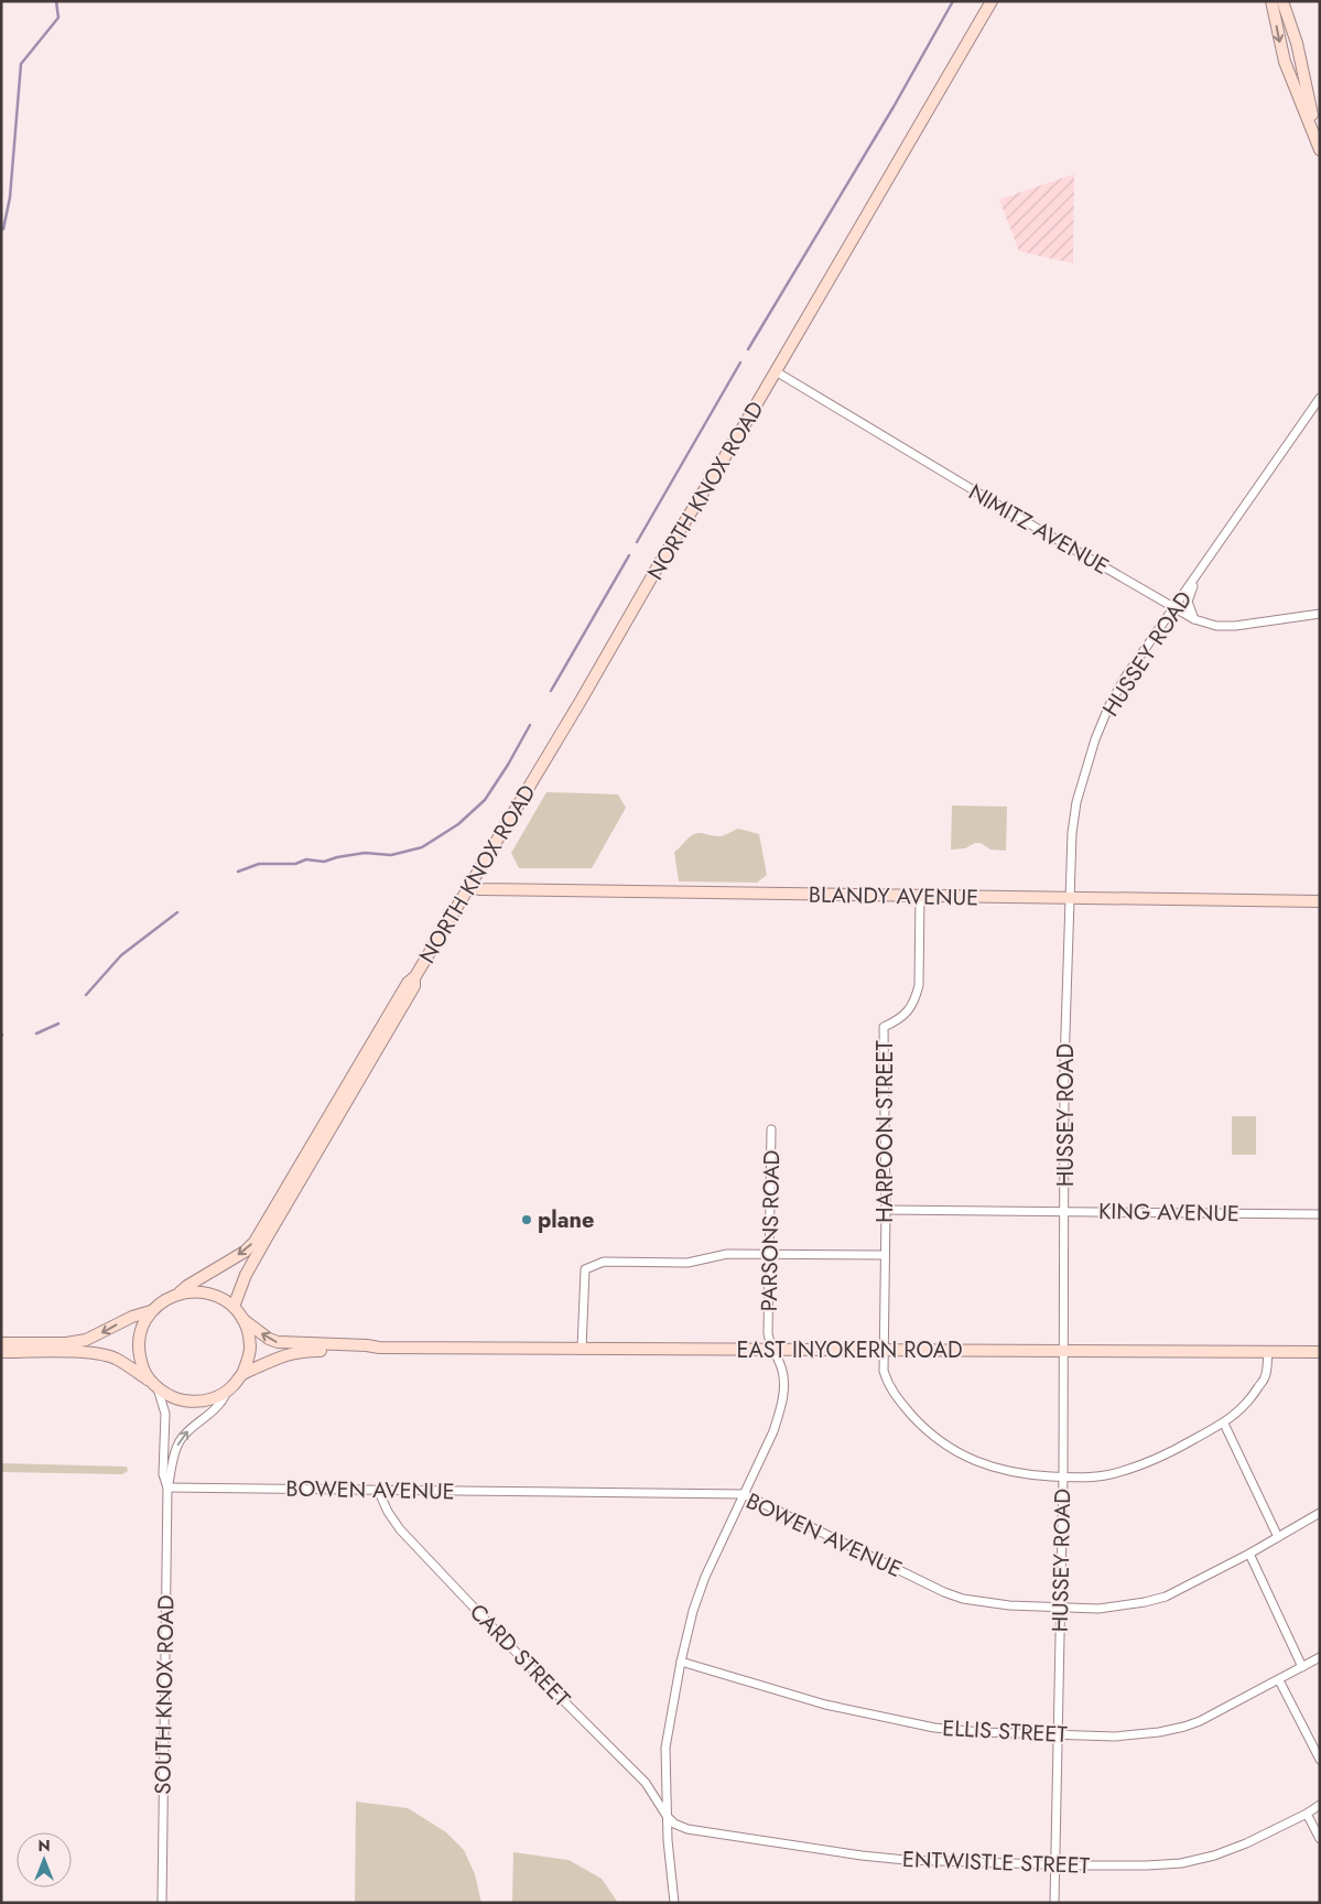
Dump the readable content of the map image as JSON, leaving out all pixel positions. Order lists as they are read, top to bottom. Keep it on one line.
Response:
{"streets":{"street":["NORTH KNOX ROAD","NIMITZ AVENUE","HUSSEY ROAD","BLANDY AVENUE","HARPOON STREET","KING AVENUE","PARSONS ROAD","EAST INYOKERN ROAD","BOWEN AVENUE","CARD STREET","SOUTH KNOX ROAD","ELLIS STREET","ENTWISTLE STREET"]},"crossings":[["NORTH KNOX ROAD","NIMITZ AVENUE"],["NORTH KNOX ROAD","BLANDY AVENUE"],["NORTH KNOX ROAD","EAST INYOKERN ROAD"],["NORTH KNOX ROAD","SOUTH KNOX ROAD"],["NIMITZ AVENUE","HUSSEY ROAD"],["HUSSEY ROAD","BLANDY AVENUE"],["HUSSEY ROAD","HARPOON STREET"],["HUSSEY ROAD","KING AVENUE"],["HUSSEY ROAD","EAST INYOKERN ROAD"],["HUSSEY ROAD","BOWEN AVENUE"],["HUSSEY ROAD","ELLIS STREET"],["HUSSEY ROAD","ENTWISTLE STREET"],["BLANDY AVENUE","HARPOON STREET"],["HARPOON STREET","KING AVENUE"],["HARPOON STREET","EAST INYOKERN ROAD"],["PARSONS ROAD","EAST INYOKERN ROAD"],["PARSONS ROAD","BOWEN AVENUE"],["PARSONS ROAD","CARD STREET"],["PARSONS ROAD","ELLIS STREET"],["PARSONS ROAD","ENTWISTLE STREET"],["EAST INYOKERN ROAD","SOUTH KNOX ROAD"],["BOWEN AVENUE","CARD STREET"],["BOWEN AVENUE","SOUTH KNOX ROAD"],["CARD STREET","ENTWISTLE STREET"]],"places":["plane"],"north":"top"}
